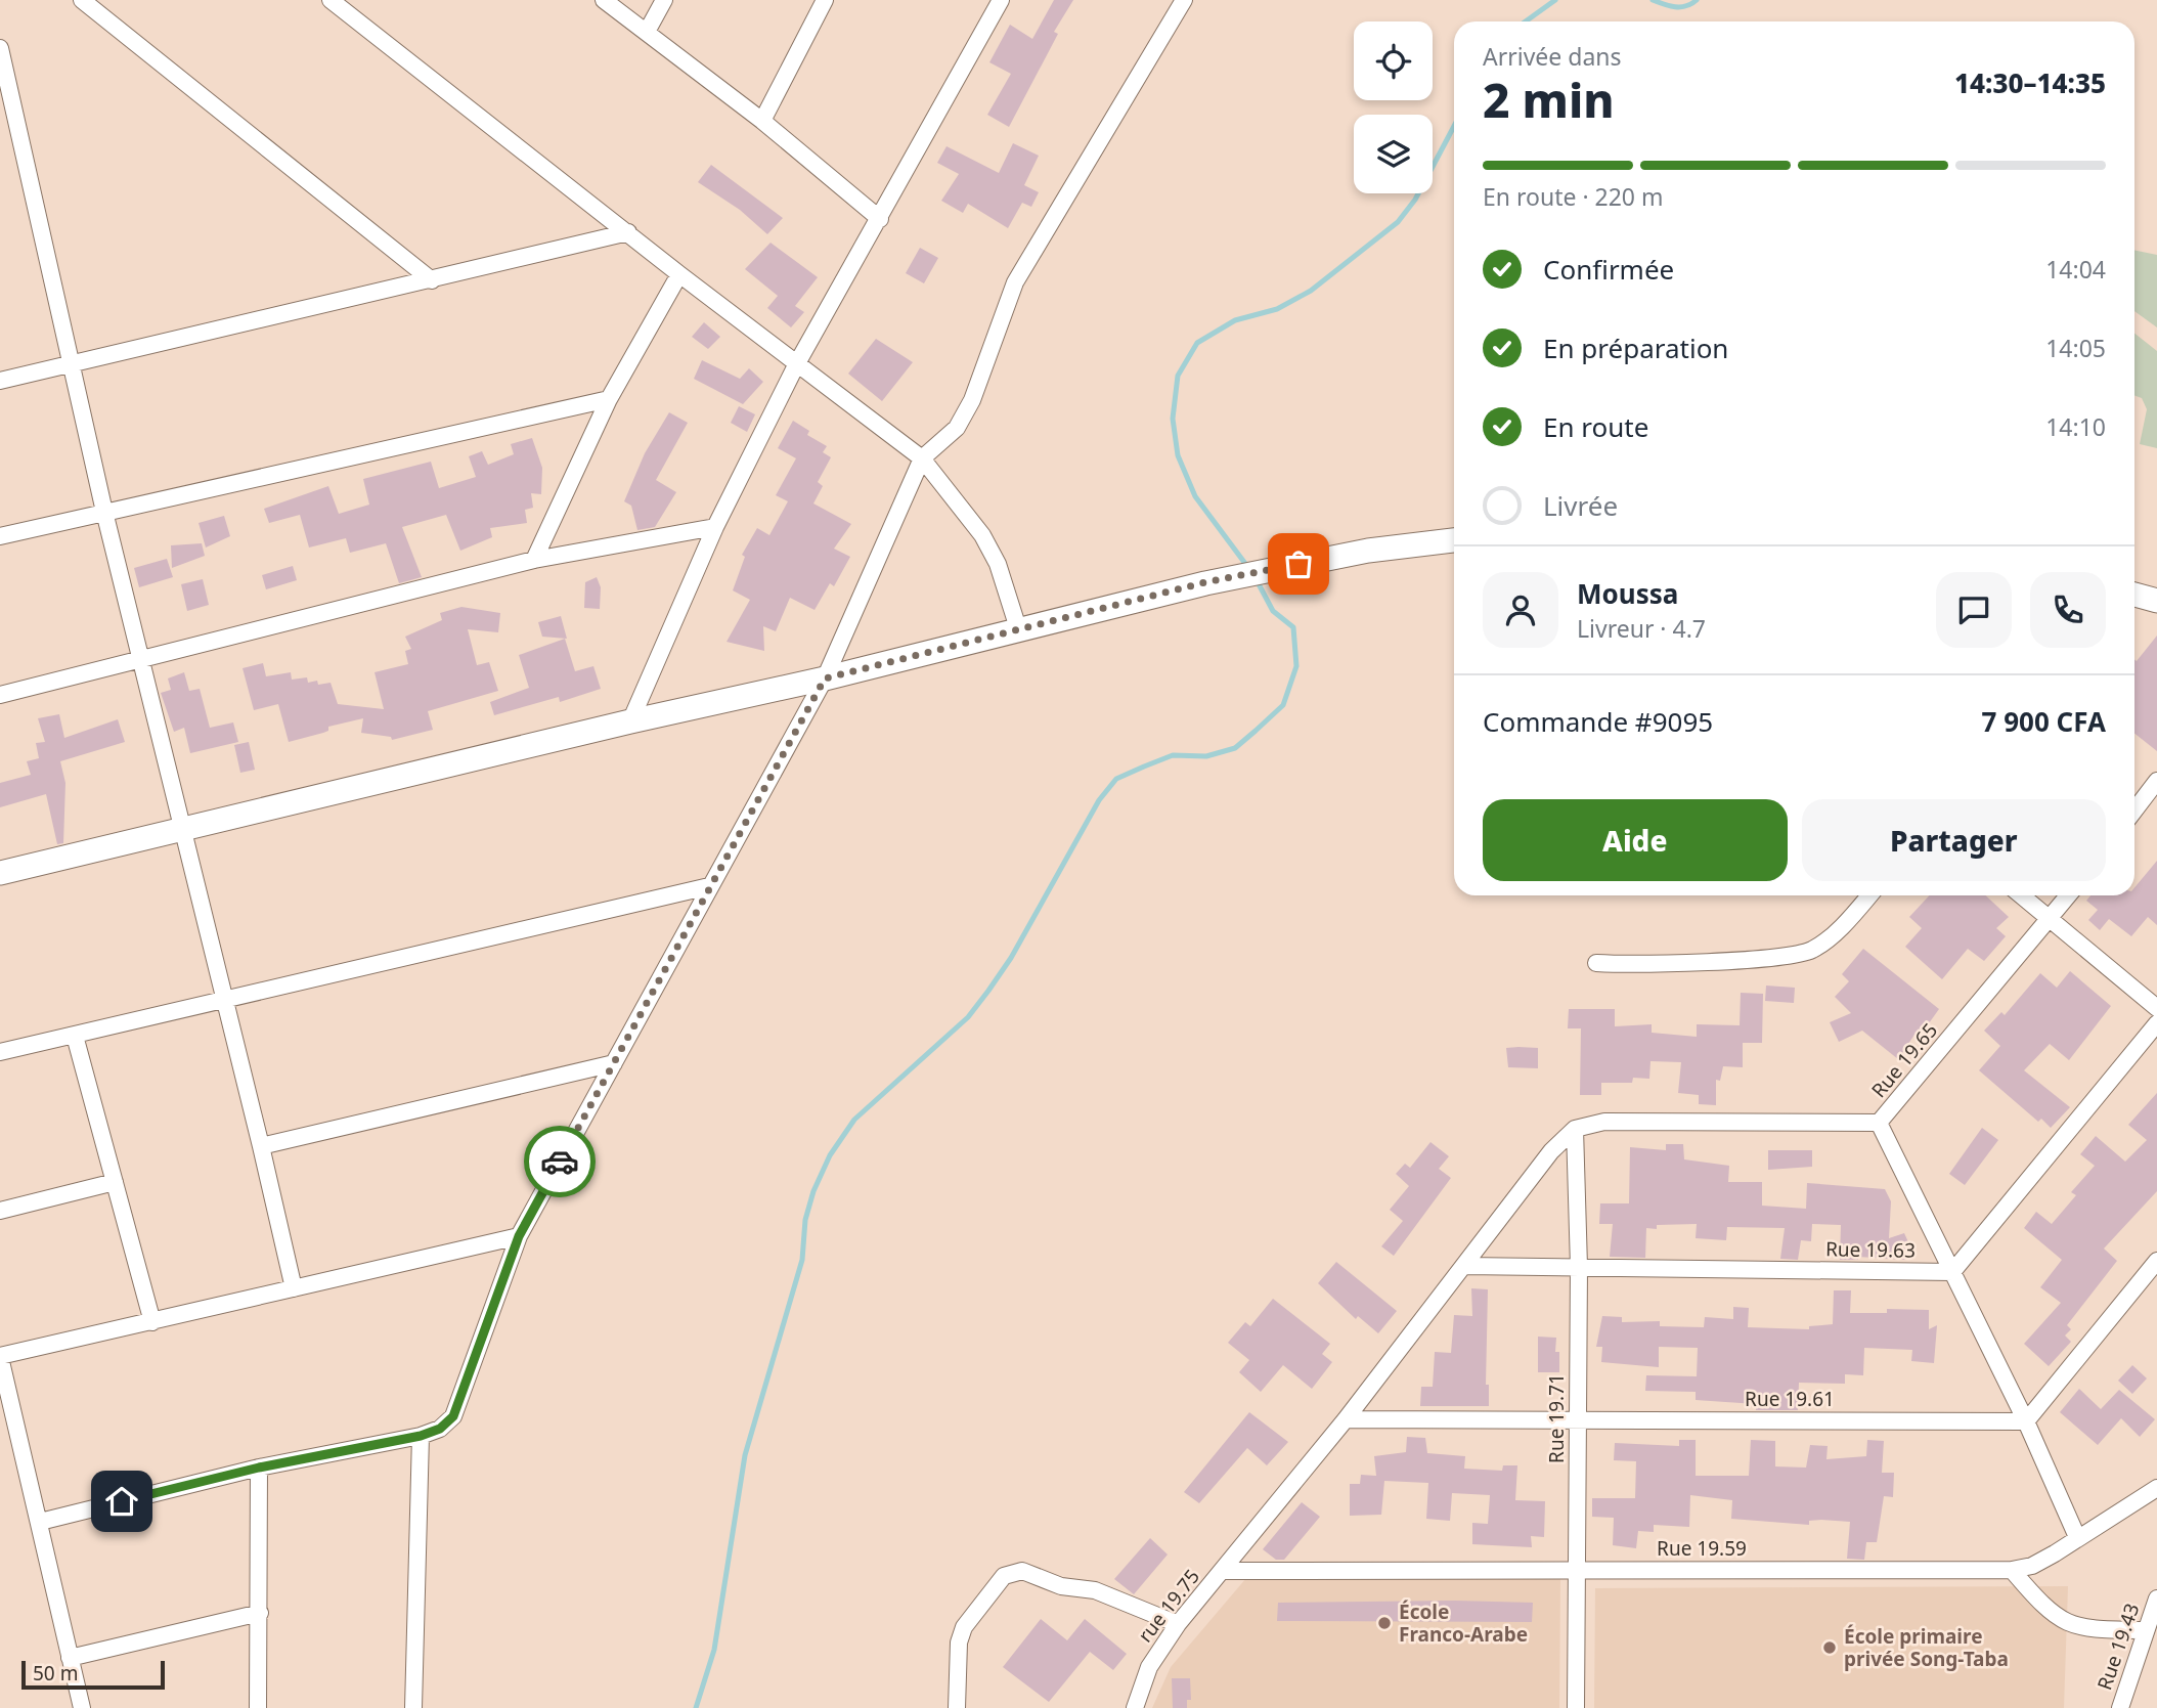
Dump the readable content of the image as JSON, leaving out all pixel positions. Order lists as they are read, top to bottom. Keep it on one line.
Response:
{"streets":{"street":["Rue 19.65","Rue 19.63","Rue 19.61","Rue 19.71","Rue 19.59","rue 19.75","Rue 19.43"]},"crossings":[["Rue 19.65","Rue 19.71"],["Rue 19.65","rue 19.75"],["Rue 19.63","Rue 19.71"],["Rue 19.63","rue 19.75"],["Rue 19.61","Rue 19.71"],["Rue 19.61","rue 19.75"],["Rue 19.71","Rue 19.59"],["Rue 19.71","rue 19.75"],["Rue 19.59","rue 19.75"]],"places":["École Franco-Arabe","École primaire privée Song-Taba"],"scale_bar":"50 m","page":{"heading":["2 min","Arrivée dans","14:30–14:35"],"panel":["Moussa","Livreur · 4.7","Commande #9095","7 900 CFA"],"bar":"En route · 220 m","list":[["Confirmée","14:04"],["En préparation","14:05"],["En route","14:10"],"Livrée"],"buttons":["Aide","Partager"],"scale":"50 m"}}
